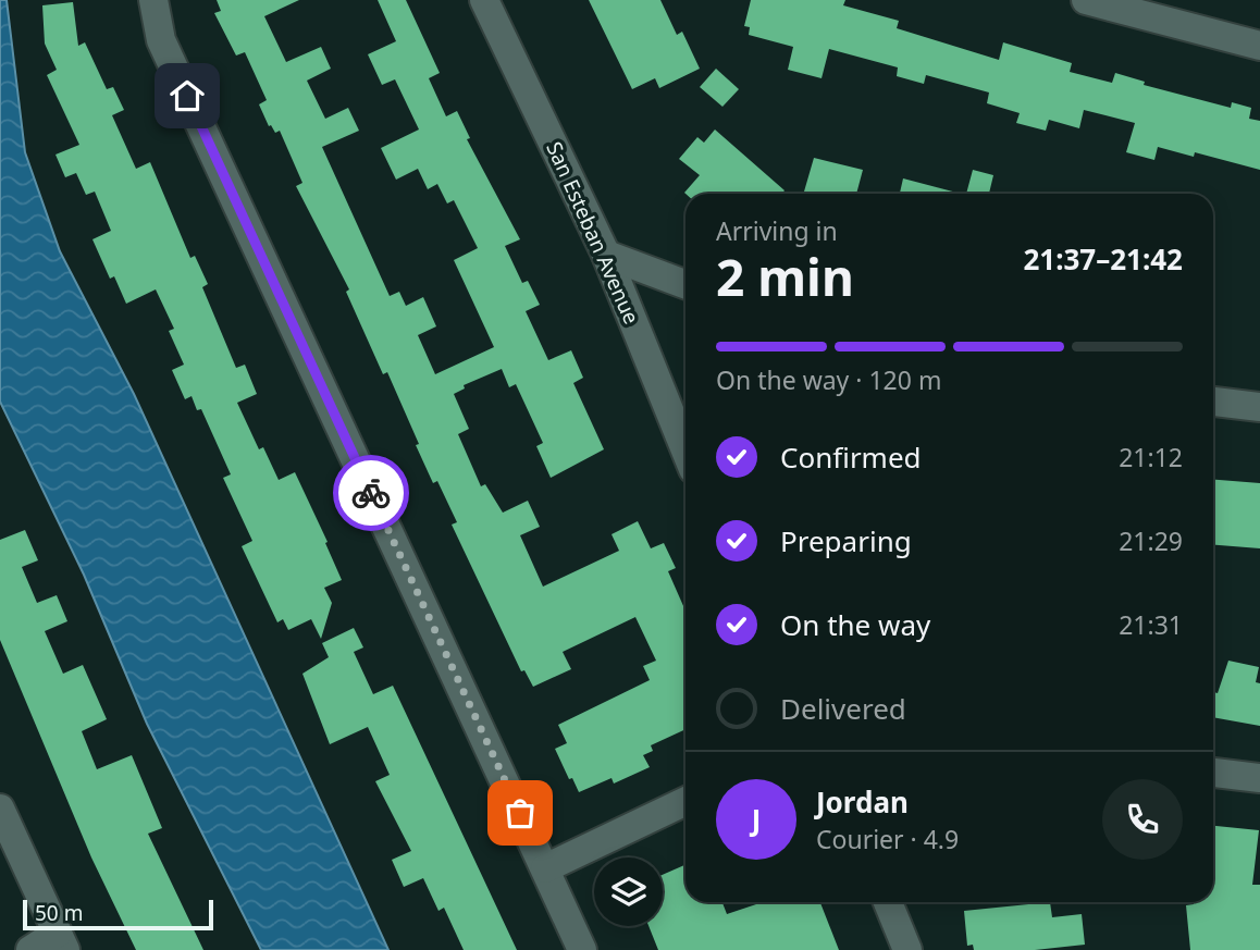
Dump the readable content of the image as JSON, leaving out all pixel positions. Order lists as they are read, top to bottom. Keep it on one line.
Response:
{"streets":{"street":["San Esteban Avenue"]},"scale_bar":"50 m","page":{"heading":["2 min","Arriving in","21:37–21:42"],"panel":["Jordan","Courier · 4.9"],"bar":"On the way · 120 m","list":[["Confirmed","21:12"],["Preparing","21:29"],["On the way","21:31"],"Delivered"],"round":"J","scale":"50 m"}}
